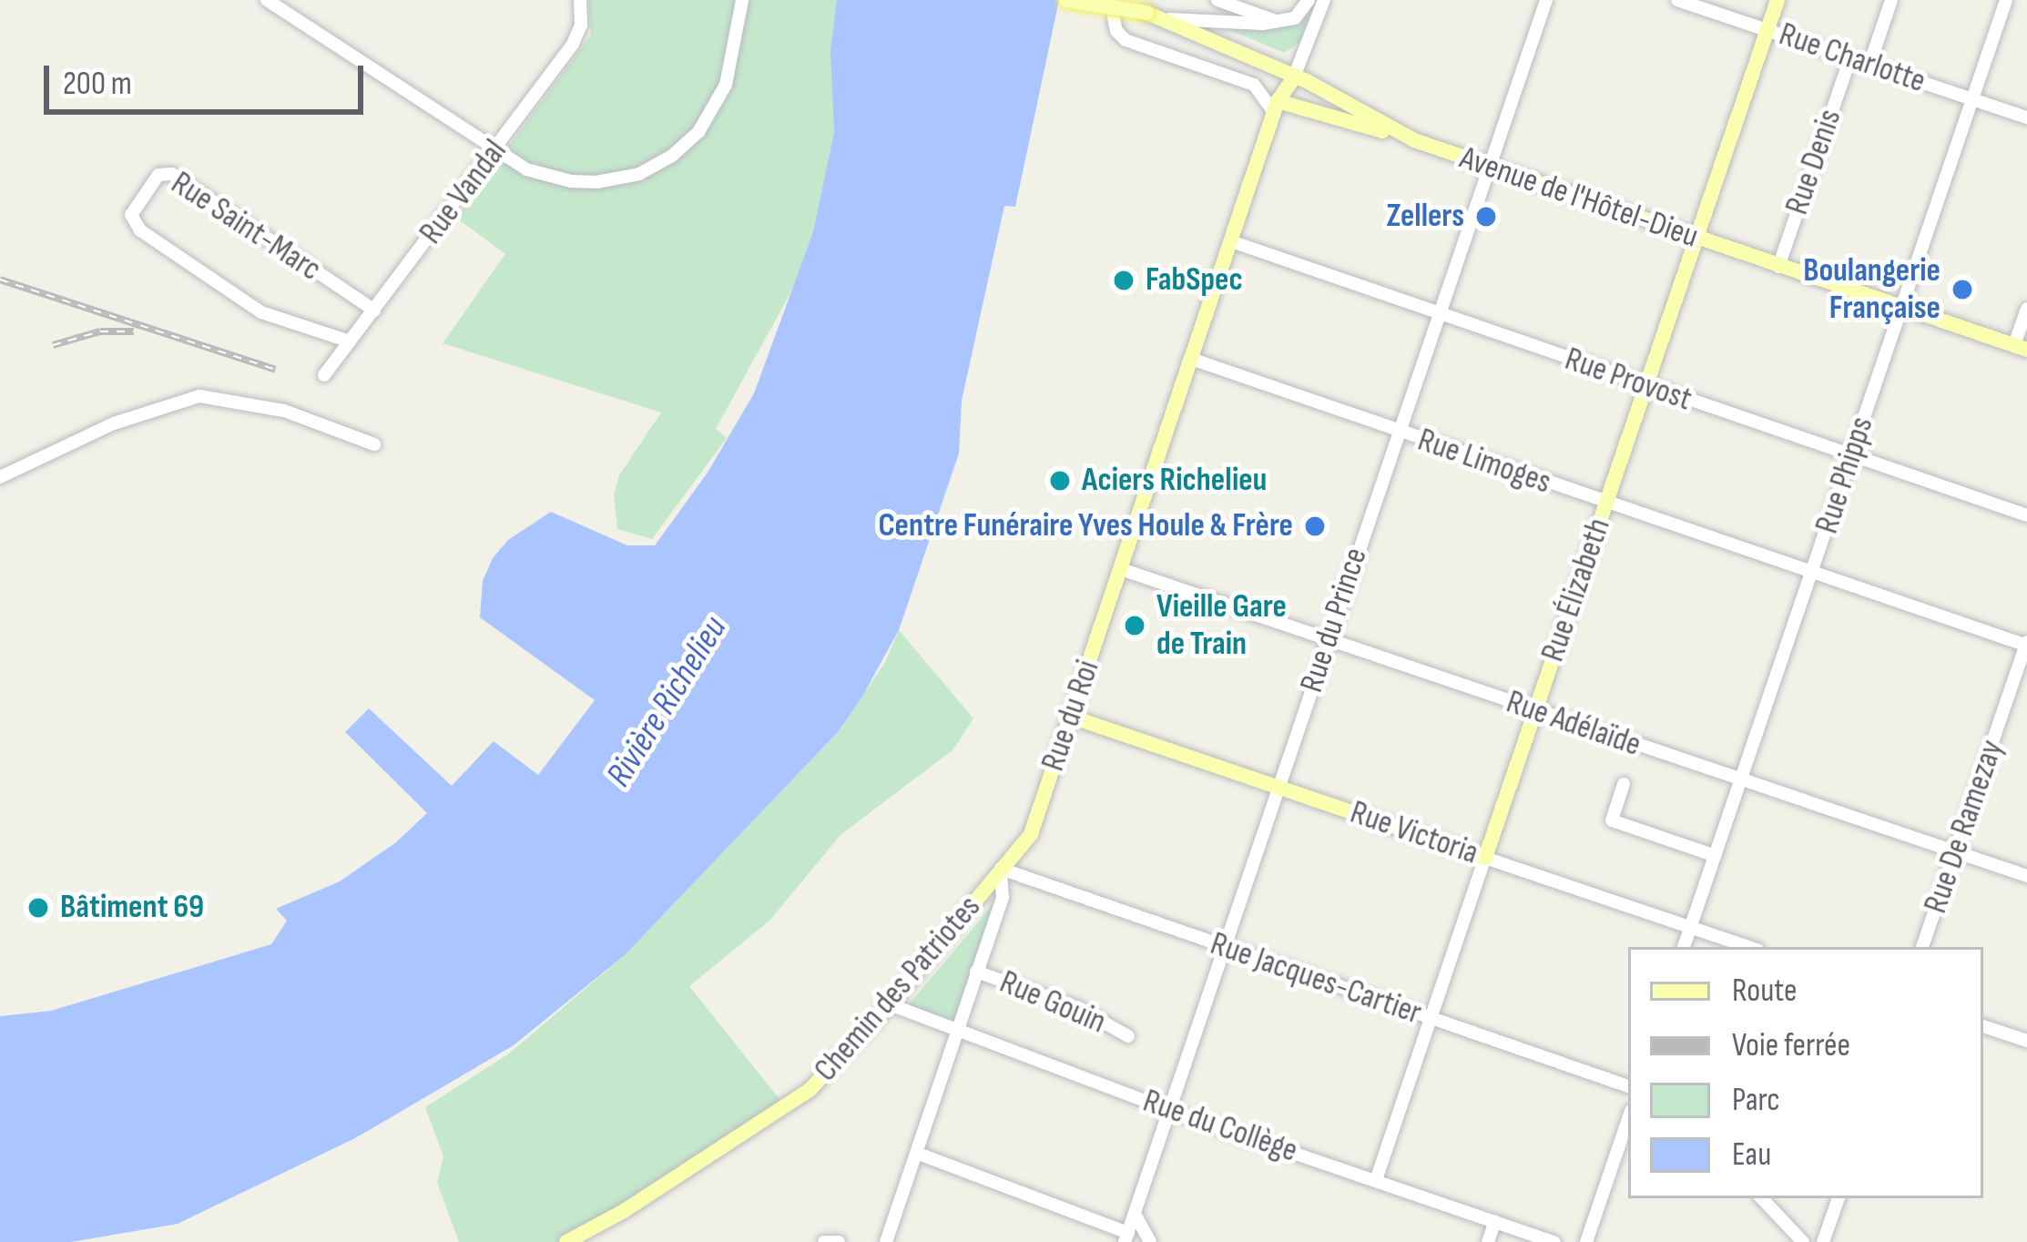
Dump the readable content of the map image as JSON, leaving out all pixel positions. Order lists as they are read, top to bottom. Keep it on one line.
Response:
{"streets":{"main road":["Avenue de l'Hôtel-Dieu","Rue Élizabeth","Rue du Roi","Rue Victoria","Chemin des Patriotes"],"street":["Rue Charlotte","Rue Denis","Rue Vandal","Rue Saint-Marc","Rue Provost","Rue Limoges","Rue Phipps","Rue du Prince","Rue Adélaïde","Rue De Ramezay","Rue Jacques-Cartier","Rue Gouin","Rue du Collège"]},"crossings":[["Rue Charlotte","Rue Denis"],["Rue Charlotte","Rue Phipps"],["Rue Charlotte","Rue Élizabeth"],["Rue Denis","Avenue de l'Hôtel-Dieu"],["Rue Vandal","Rue Saint-Marc"],["Avenue de l'Hôtel-Dieu","Rue Phipps"],["Avenue de l'Hôtel-Dieu","Rue Élizabeth"],["Avenue de l'Hôtel-Dieu","Rue du Prince"],["Avenue de l'Hôtel-Dieu","Rue du Roi"],["Rue Provost","Rue Phipps"],["Rue Provost","Rue Élizabeth"],["Rue Provost","Rue du Prince"],["Rue Provost","Rue du Roi"],["Rue Limoges","Rue Phipps"],["Rue Limoges","Rue Élizabeth"],["Rue Limoges","Rue du Prince"],["Rue Limoges","Rue du Roi"],["Rue Limoges","Rue De Ramezay"],["Rue Phipps","Rue Adélaïde"],["Rue Phipps","Rue Victoria"],["Rue Élizabeth","Rue Adélaïde"],["Rue Élizabeth","Rue Victoria"],["Rue Élizabeth","Rue Jacques-Cartier"],["Rue Élizabeth","Rue du Collège"],["Rue du Prince","Rue Adélaïde"],["Rue du Prince","Rue Victoria"],["Rue du Prince","Rue Jacques-Cartier"],["Rue du Prince","Rue du Collège"],["Rue du Roi","Rue Adélaïde"],["Rue du Roi","Rue Victoria"],["Rue du Roi","Rue Jacques-Cartier"],["Rue du Roi","Chemin des Patriotes"],["Rue du Roi","Rue Gouin"],["Rue du Roi","Rue du Collège"],["Rue Adélaïde","Rue De Ramezay"],["Rue Jacques-Cartier","Chemin des Patriotes"],["Chemin des Patriotes","Rue du Collège"]],"water":["Rivière Richelieu"],"places":["Zellers","FabSpec","Boulangerie Française","Aciers Richelieu","Centre Funéraire Yves Houle & Frère","Vieille Gare de Train","Bâtiment 69"],"legend":["Route","Voie ferrée","Parc","Eau"],"scale_bar":"200 m"}
